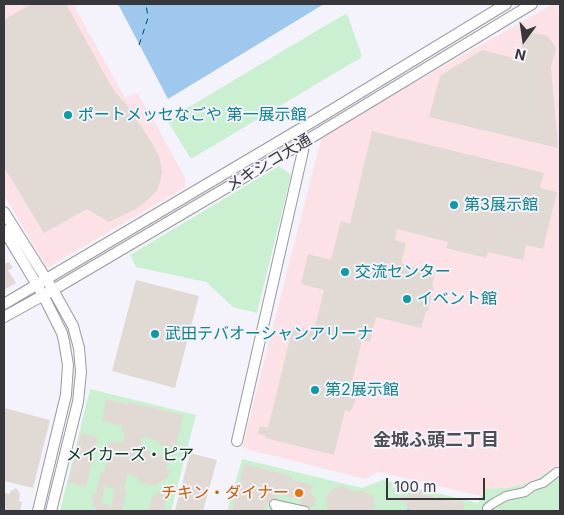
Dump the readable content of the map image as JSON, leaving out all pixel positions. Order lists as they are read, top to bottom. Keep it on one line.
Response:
{"streets":{"street":["メキシコ大通"]},"districts":["金城ふ頭二丁目"],"parks":["メイカーズ・ピア"],"places":["ポートメッセなごや 第一展示館","第3展示館","交流センター","イベント館","武田テバオーシャンアリーナ","第2展示館","チキン・ダイナー"],"scale_bar":"100 m","north":"bottom"}
